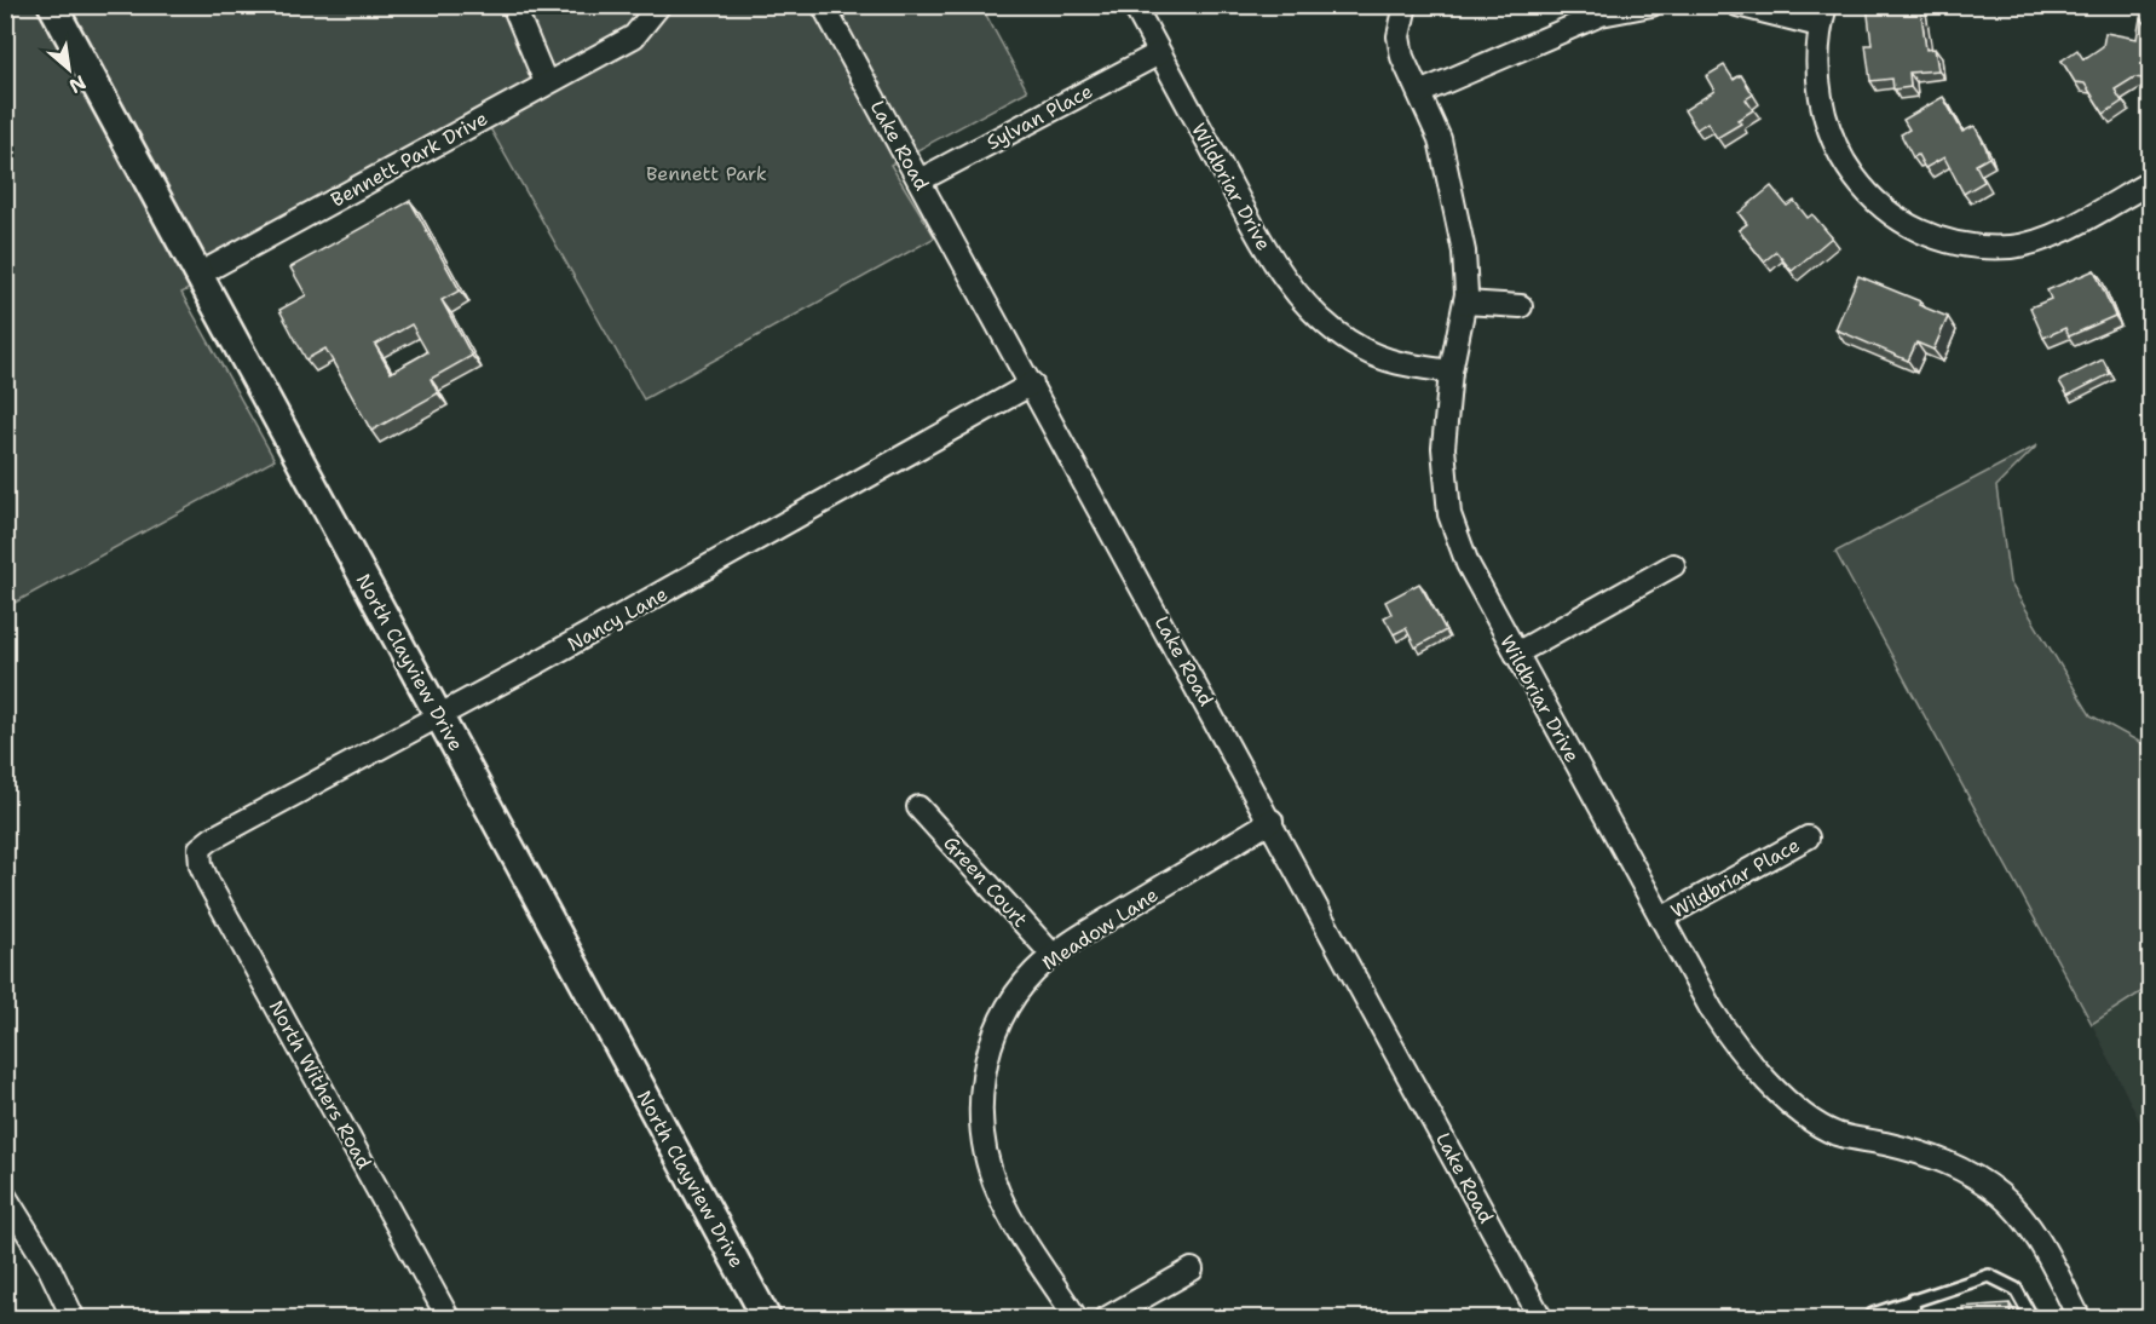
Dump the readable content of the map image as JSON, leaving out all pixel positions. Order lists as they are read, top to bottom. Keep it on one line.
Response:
{"streets":{"street":["Sylvan Place","Lake Road","Bennett Park Drive","Wildbriar Drive","Nancy Lane","North Clayview Drive","Wildbriar Place","Green Court","Meadow Lane","North Withers Road"]},"crossings":[["Sylvan Place","Lake Road"],["Sylvan Place","Wildbriar Drive"],["Lake Road","Nancy Lane"],["Lake Road","Meadow Lane"],["Bennett Park Drive","North Clayview Drive"],["Wildbriar Drive","Wildbriar Place"],["Nancy Lane","North Clayview Drive"],["Nancy Lane","North Withers Road"],["Green Court","Meadow Lane"]],"parks":["Bennett Park"],"north":"bottom right"}
